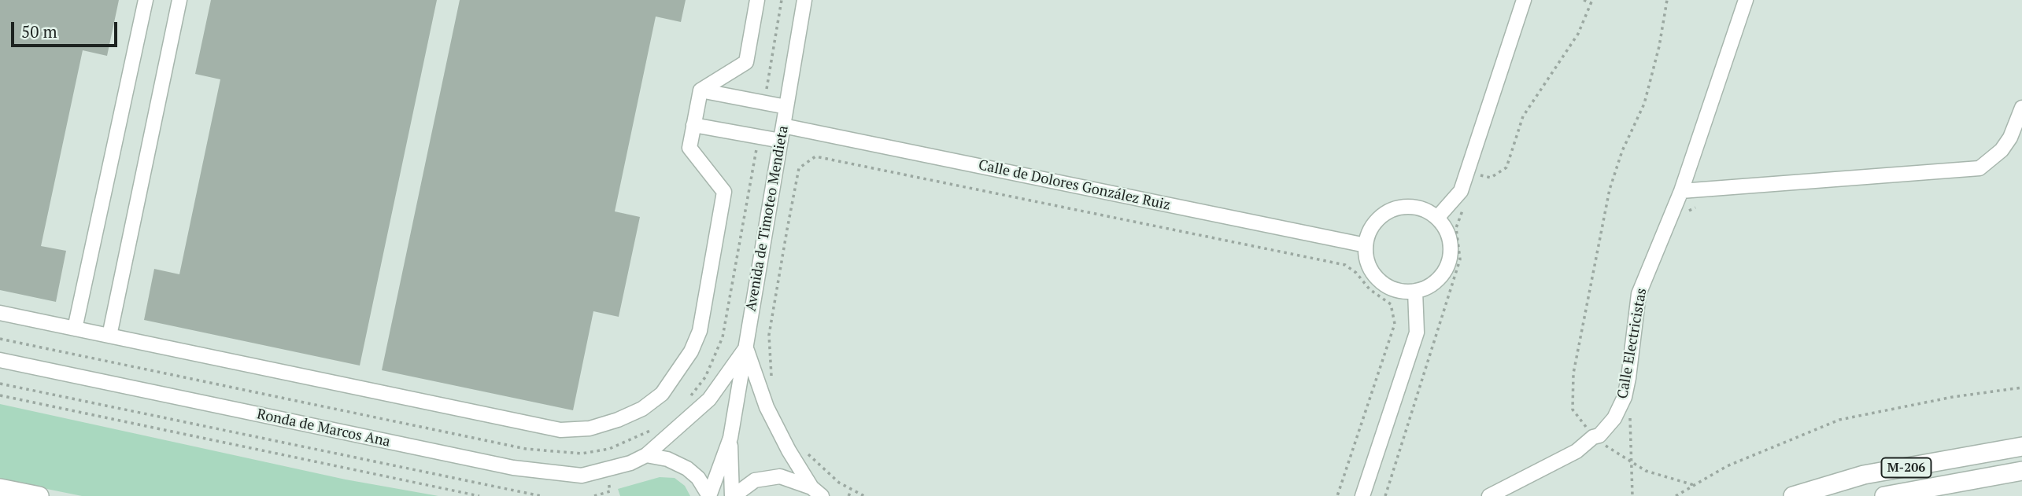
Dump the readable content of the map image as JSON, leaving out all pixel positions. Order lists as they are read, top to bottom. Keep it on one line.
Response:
{"streets":{"main road":["M-206"],"street":["Calle de Dolores González Ruiz","Avenida de Timoteo Mendieta","Calle Electricistas","Ronda de Marcos Ana"]},"crossings":[["Calle de Dolores González Ruiz","Avenida de Timoteo Mendieta"],["Avenida de Timoteo Mendieta","Ronda de Marcos Ana"]],"scale_bar":"50 m"}
